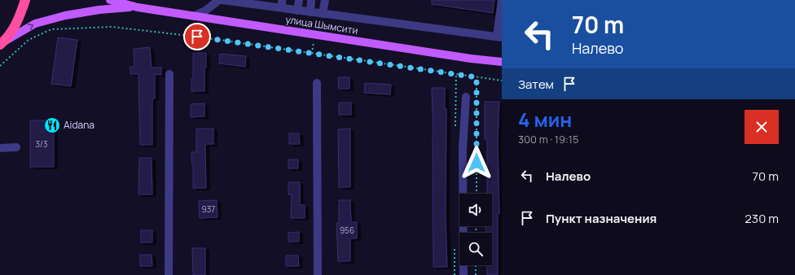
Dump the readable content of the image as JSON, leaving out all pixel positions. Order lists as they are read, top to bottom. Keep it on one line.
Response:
{"streets":{"main road":["улица Шымсити"]},"places":{"restaurant":["Aidana"]},"house_numbers":["3/3","937","956"],"page":{"turn":["70 m","Налево"],"then":"Затем","heading":["4 мин","300 m · 19:15"],"list":[{"name":"Налево","value":"70 m"},{"name":"Пункт назначения","value":"230 m"}]}}
